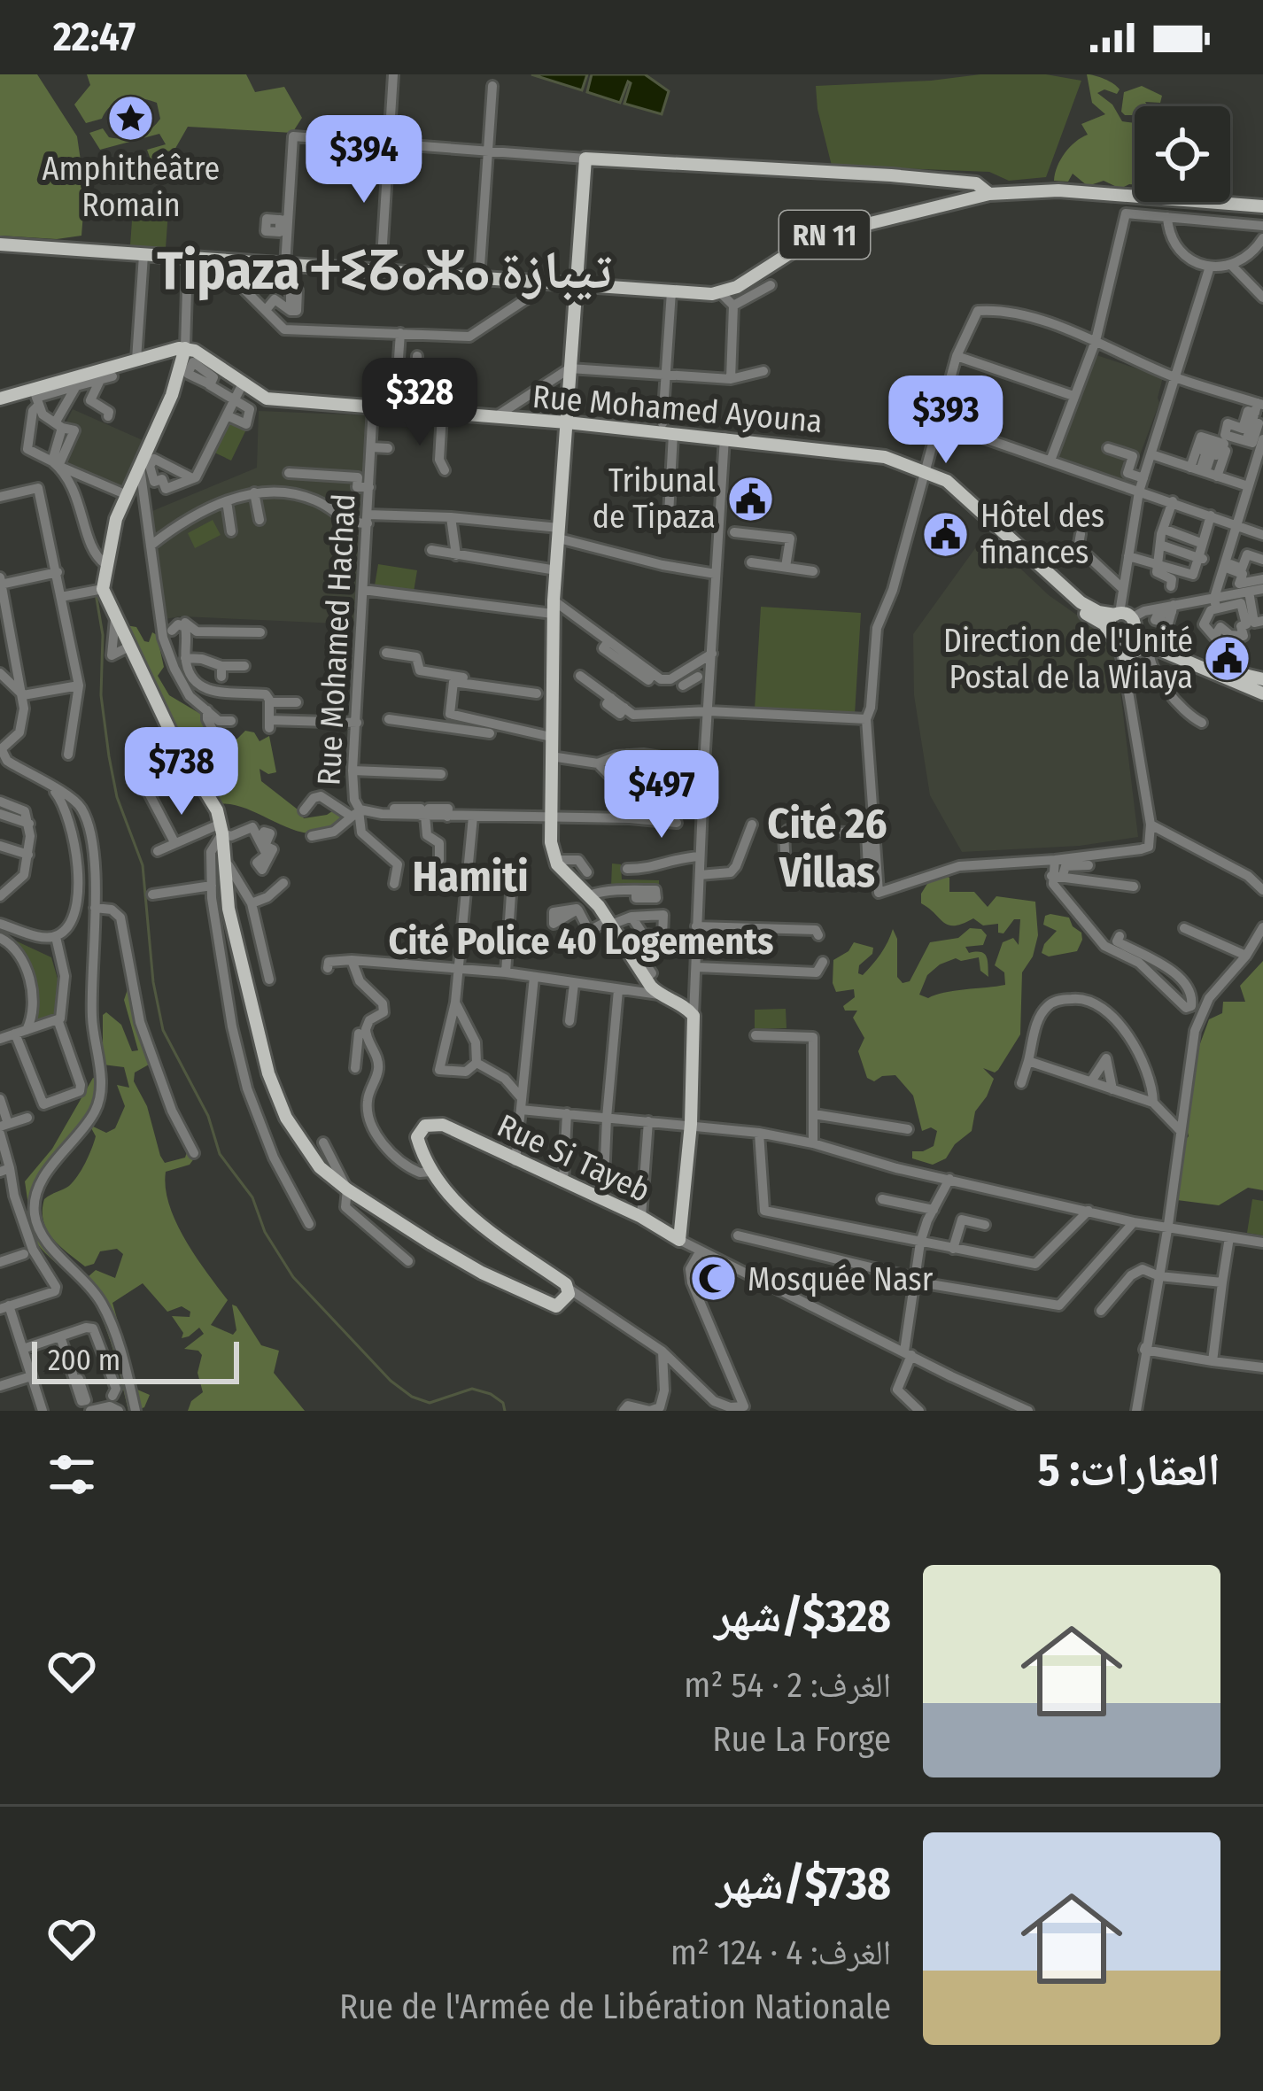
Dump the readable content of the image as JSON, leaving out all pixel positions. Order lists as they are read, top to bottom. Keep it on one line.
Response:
{"streets":{"main road":["RN 11","Rue Mohamed Ayouna","Rue Si Tayeb"],"street":["Rue Mohamed Hachad"]},"crossings":[["Rue Mohamed Ayouna","Rue Mohamed Hachad"]],"districts":["Tipaza ⵜⵉⵒⴰⵣⴰ تيبازة","Cité 26 Villas","Hamiti","Cité Police 40 Logements"],"places":{"place":["Amphithéâtre Romain"],"public building":["Tribunal de Tipaza","Hôtel des finances","Direction de l'Unité Postal de la Wilaya"],"mosque":["Mosquée Nasr"]},"scale_bar":"200 m","page":{"status":"22:47","price":["$394","$328","$393","$738","$497"],"scale":"200 m","heading":"العقارات: 5","list":[{"name":"$328/شهر","note":"الغرف: 2 · 54 m² · Rue La Forge"},{"name":"$738/شهر","note":"الغرف: 4 · 124 m² · Rue de l'Armée de Libération Nationale"}]}}
